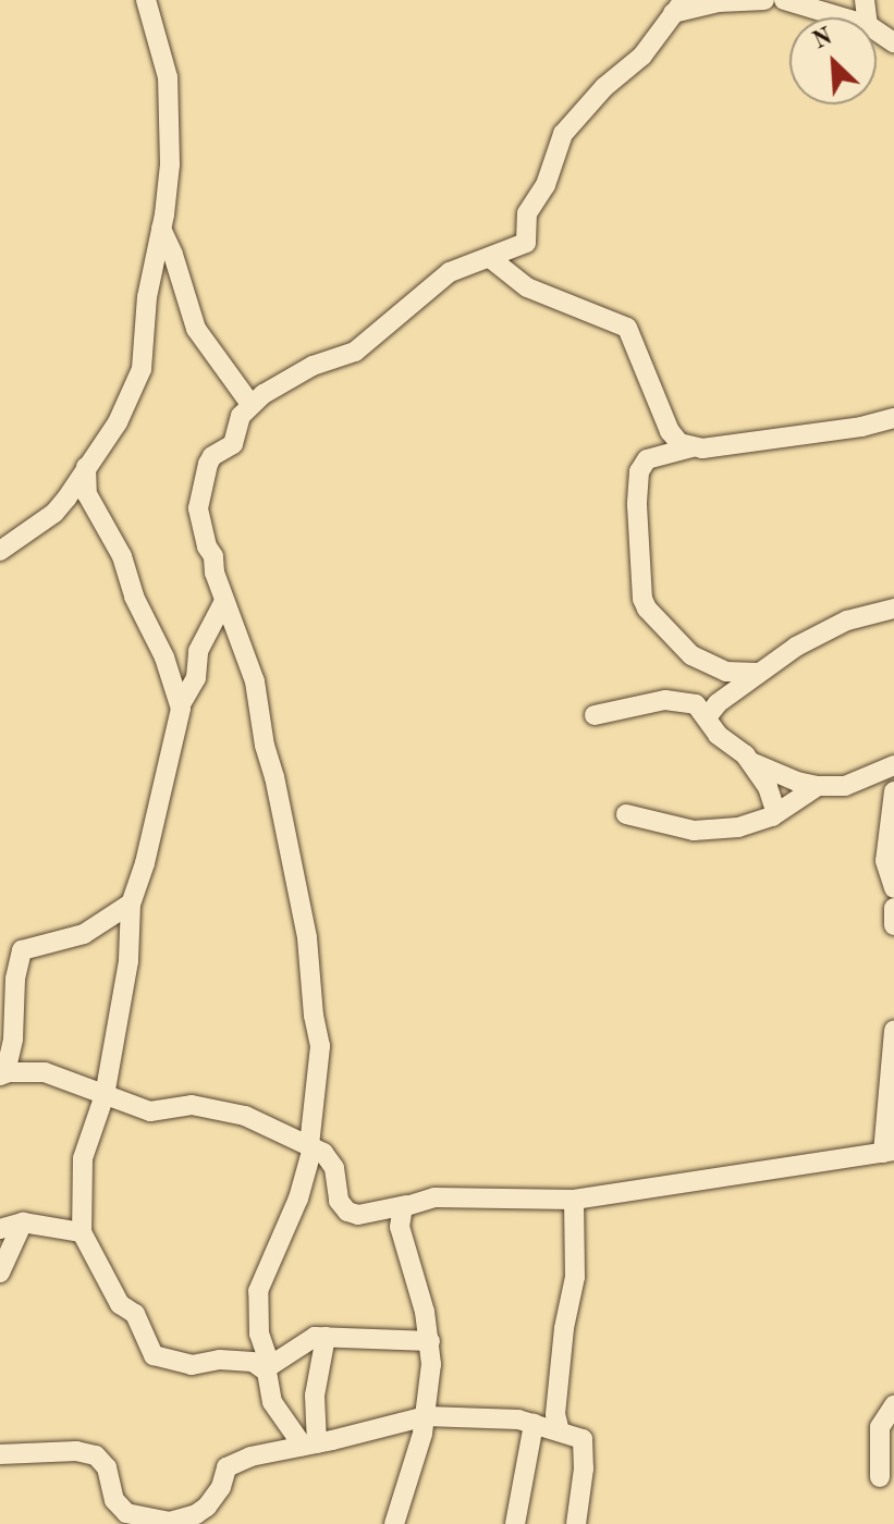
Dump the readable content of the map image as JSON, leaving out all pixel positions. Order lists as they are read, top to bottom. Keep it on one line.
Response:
{"north":"top left"}
